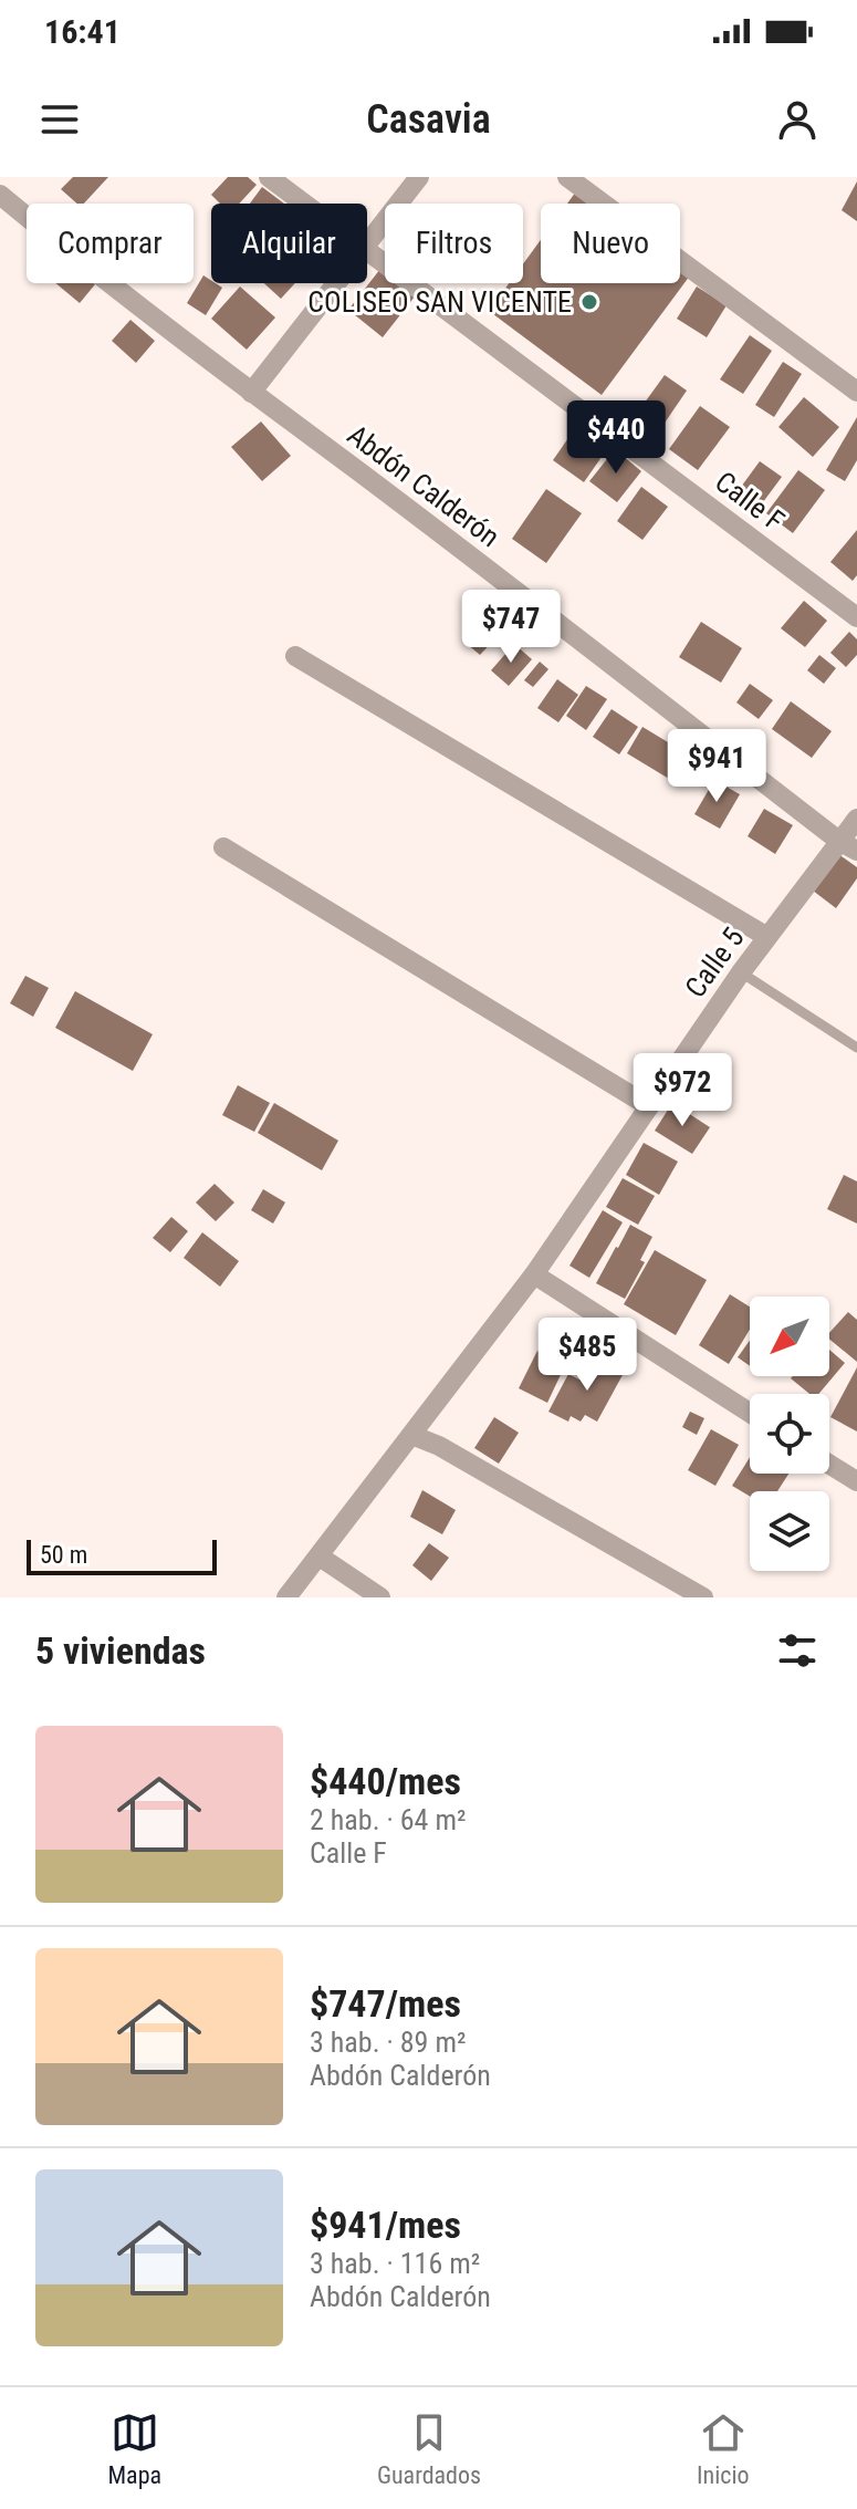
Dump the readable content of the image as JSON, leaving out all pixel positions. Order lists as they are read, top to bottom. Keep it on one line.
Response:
{"streets":{"street":["Abdón Calderón","Calle F","Calle 5"]},"crossings":[["Abdón Calderón","Calle 5"]],"places":["COLISEO SAN VICENTE"],"scale_bar":"50 m","north":"bottom left","page":{"status":"16:41","header":"Casavia","chip":["Comprar","Alquilar","Filtros","Nuevo"],"price":["$440","$747","$941","$972","$485"],"scale":"50 m","heading":"5 viviendas","list":[{"name":"$440/mes","note":"2 hab. · 64 m² · Calle F"},{"name":"$747/mes","note":"3 hab. · 89 m² · Abdón Calderón"},{"name":"$941/mes","note":"3 hab. · 116 m² · Abdón Calderón"}],"tabs":["Mapa","Guardados","Inicio"]}}
